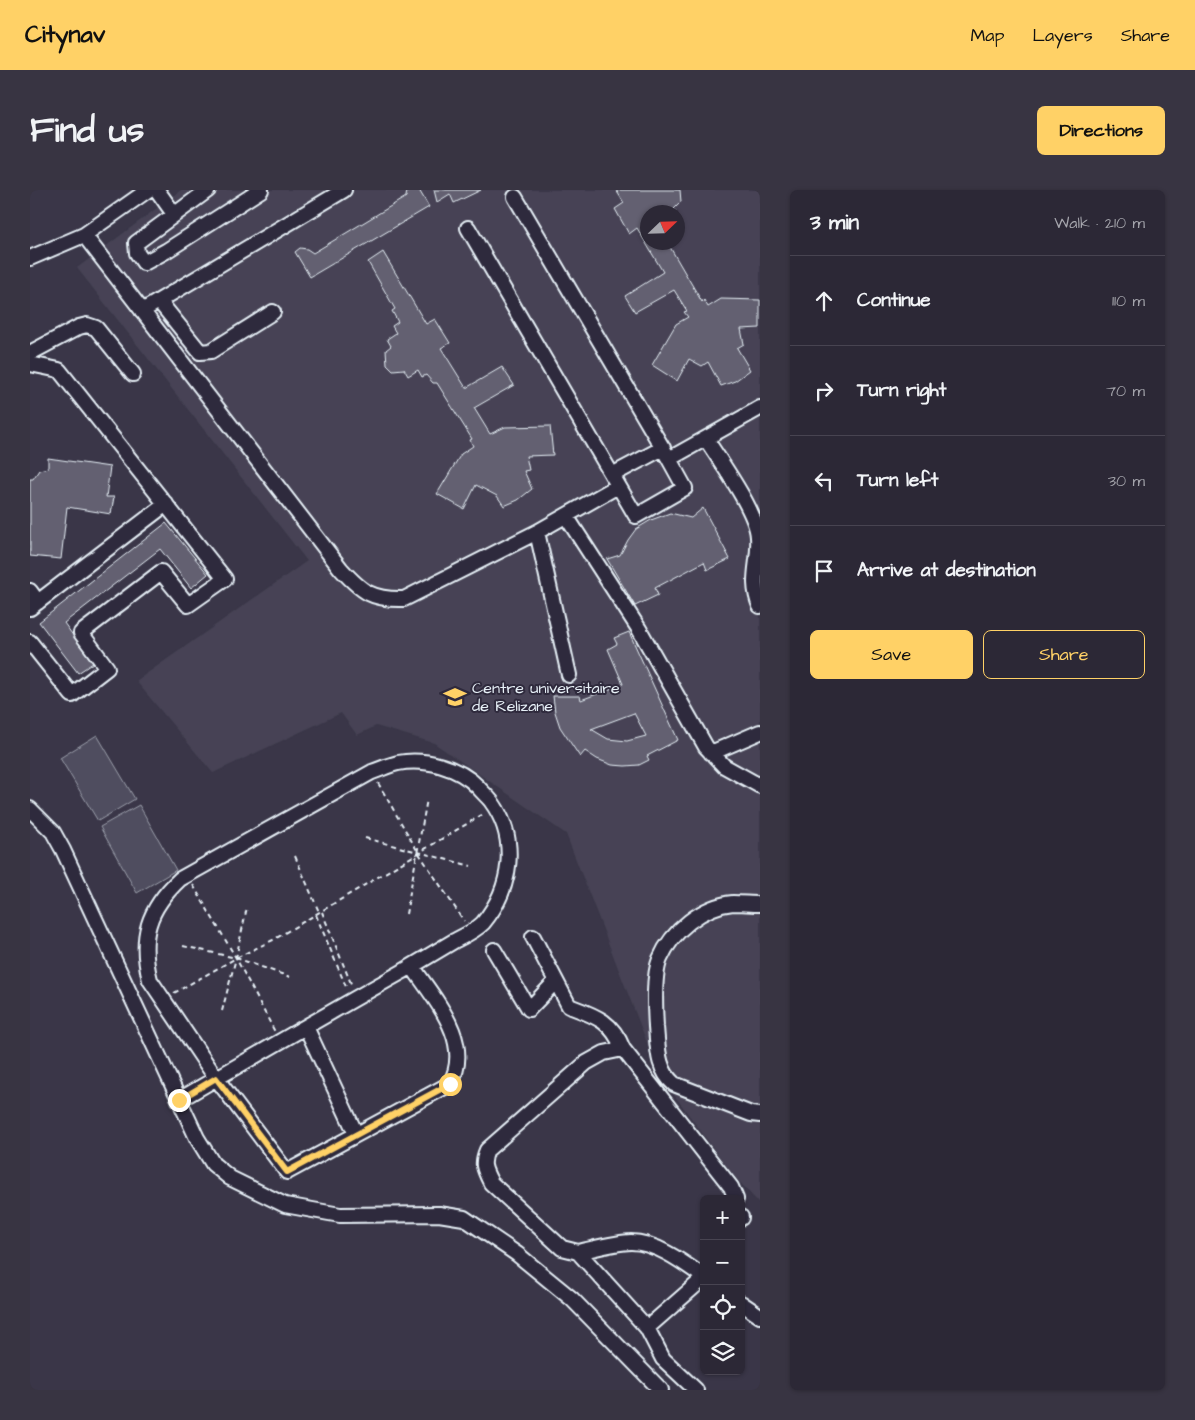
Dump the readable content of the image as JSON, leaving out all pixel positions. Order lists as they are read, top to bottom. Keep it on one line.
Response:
{"places":{"school or university":["Centre universitaire de Relizane"]},"north":"top right","page":{"header":"Citynav","nav":["Map","Layers","Share"],"title":"Find us","buttons":["Directions",["Save","Share"]],"heading":["3 min","Walk · 210 m"],"list":[["Continue","110 m"],["Turn right","70 m"],["Turn left","30 m"],"Arrive at destination"],"map_buttons":["+","−"]}}
